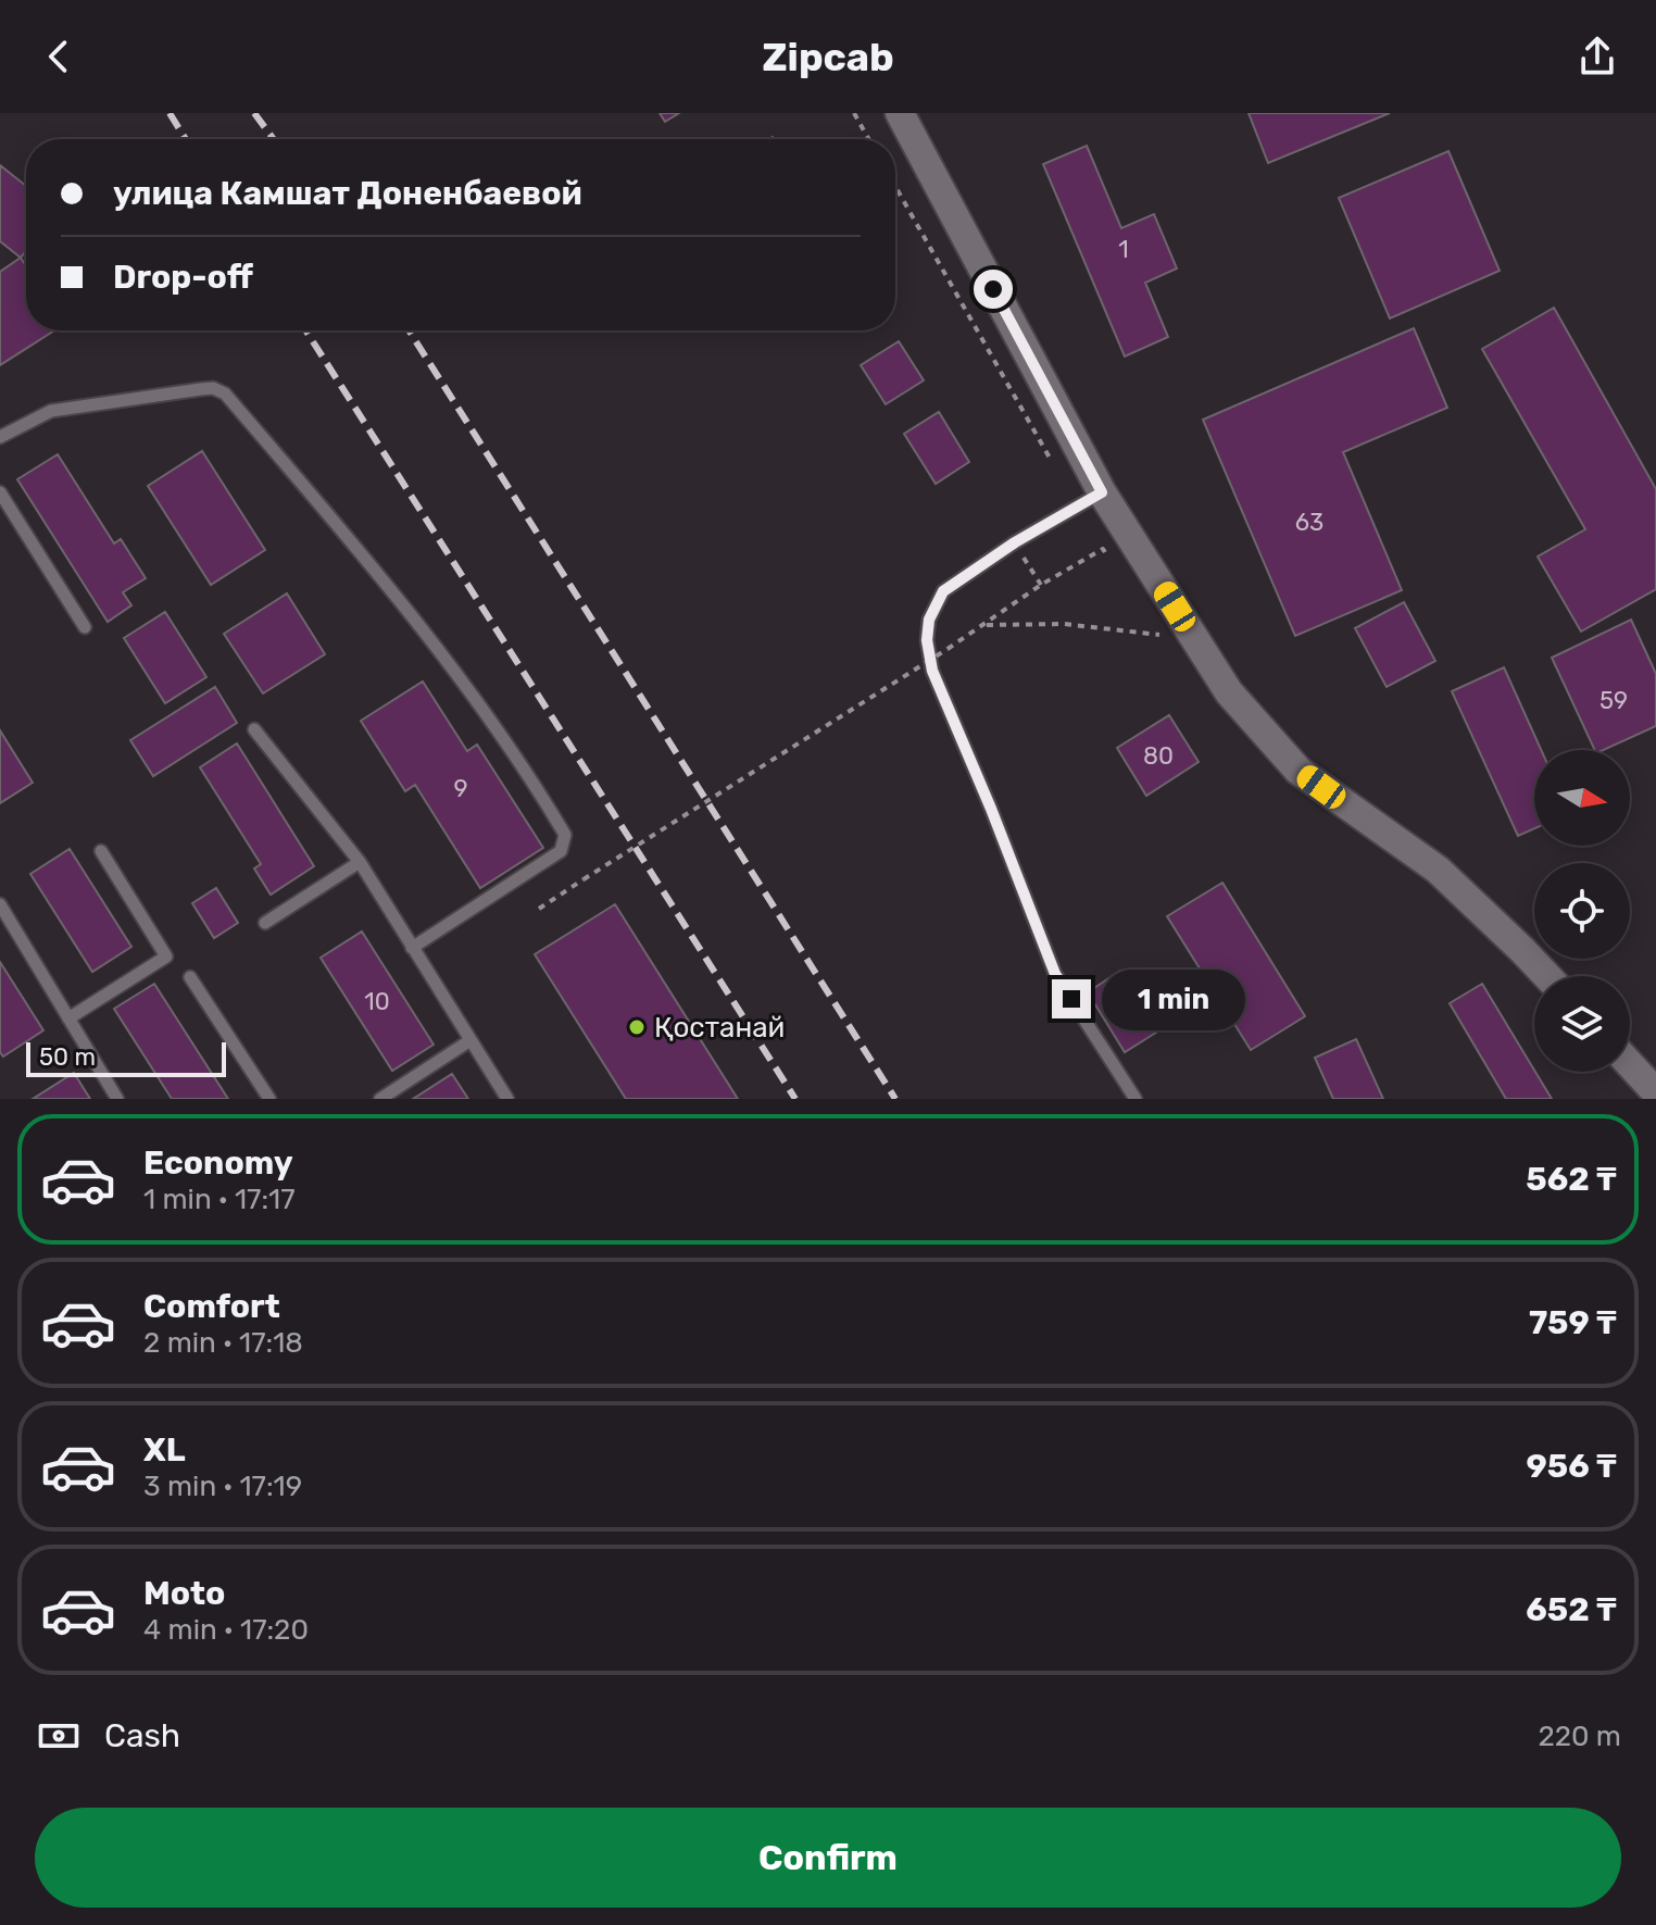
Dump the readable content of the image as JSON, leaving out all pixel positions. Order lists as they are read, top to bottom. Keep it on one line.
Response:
{"places":["Қостанай"],"house_numbers":["1","63","59","80","9","10"],"scale_bar":"50 m","north":"right","page":{"header":"Zipcab","banner":["улица Камшат Доненбаевой","Drop-off"],"bubble":"1 min","scale":"50 m","list":[{"name":"Economy","note":"1 min · 17:17","value":"562 ₸"},{"name":"Comfort","note":"2 min · 17:18","value":"759 ₸"},{"name":"XL","note":"3 min · 17:19","value":"956 ₸"},{"name":"Moto","note":"4 min · 17:20","value":"652 ₸"}],"pay":["Cash","220 m"],"buttons":"Confirm"}}
